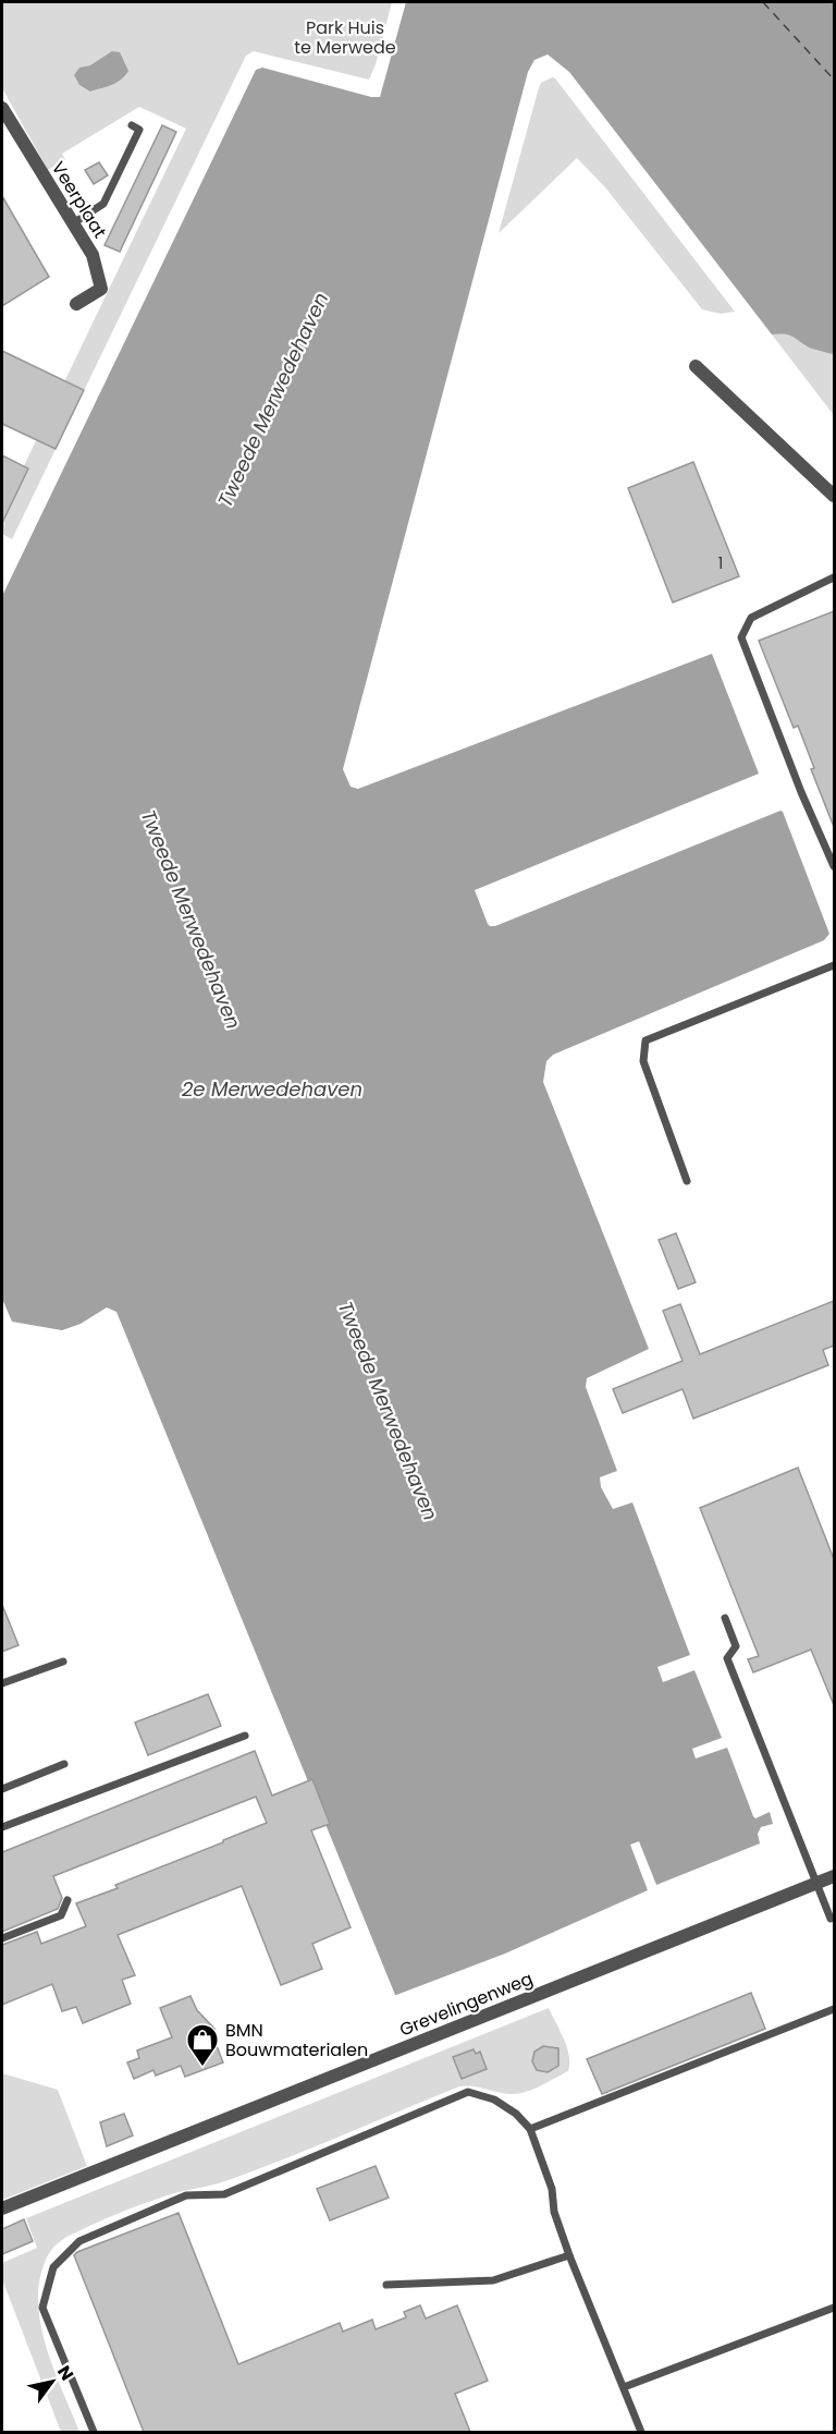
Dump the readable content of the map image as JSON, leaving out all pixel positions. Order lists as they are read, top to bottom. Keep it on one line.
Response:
{"streets":{"street":["Veerplaat","Grevelingenweg"]},"water":["Tweede Merwedehaven","2e Merwedehaven"],"parks":["Park Huis te Merwede"],"places":{"shop":["BMN Bouwmaterialen"]},"house_numbers":["1"],"north":"top right"}
